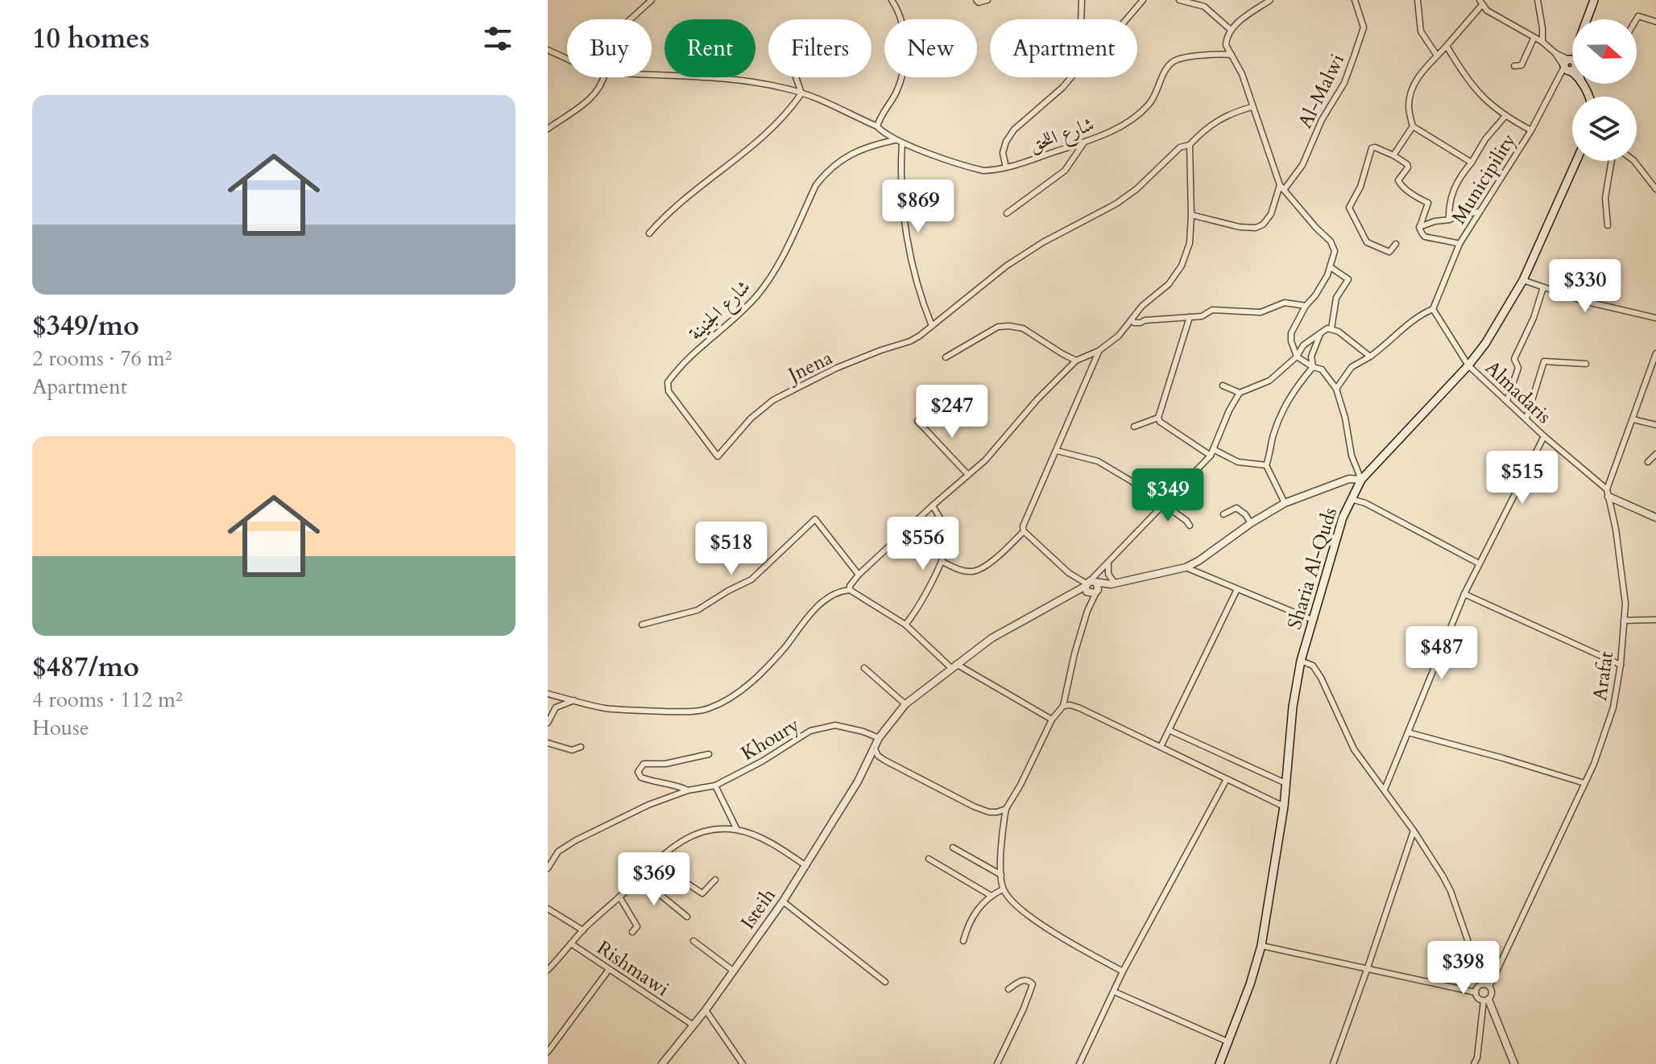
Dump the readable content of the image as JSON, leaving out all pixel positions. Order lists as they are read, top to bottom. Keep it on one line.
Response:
{"streets":{"main road":["Sharia Al-Quds"],"street":["Al-Malwi","شارع اللحق","Municipility","شارع الجنينة","Almadaris","Arafat","Khoury","Isteih","Rishmawi"]},"crossings":[["شارع اللحق","شارع الجنينة"],["Municipility","Almadaris"],["Almadaris","Sharia Al-Quds"],["Almadaris","Arafat"],["Sharia Al-Quds","Isteih"],["Khoury","Isteih"],["Isteih","Rishmawi"]],"north":"right","page":{"heading":"10 homes","chip":["Buy","Rent","Filters","New","Apartment"],"list":[{"name":"$349/mo","note":"2 rooms · 76 m² · Apartment"},{"name":"$487/mo","note":"4 rooms · 112 m² · House"}],"price":["$869","$330","$247","$515","$349","$556","$518","$487","$369","$398"]}}
